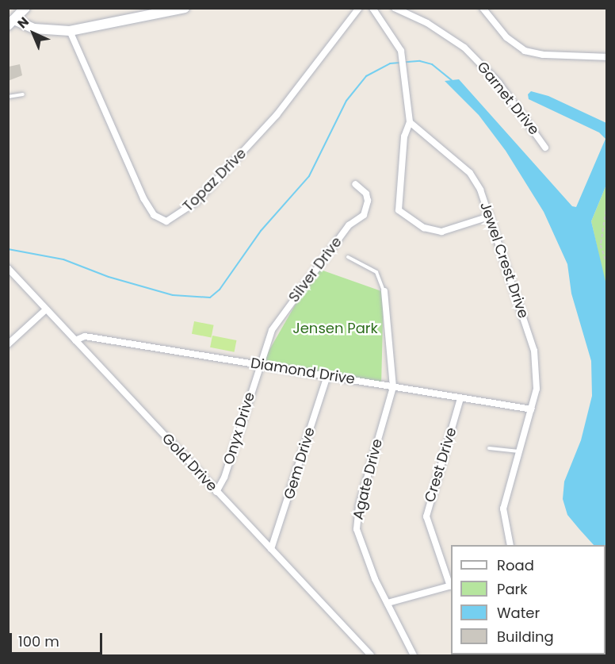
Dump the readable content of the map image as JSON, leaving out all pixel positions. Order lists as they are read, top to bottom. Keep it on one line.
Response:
{"streets":{"street":["Garnet Drive","Topaz Drive","Jewel Crest Drive","Silver Drive","Diamond Drive","Onyx Drive","Gold Drive","Gem Drive","Crest Drive","Agate Drive"]},"crossings":[["Jewel Crest Drive","Diamond Drive"],["Silver Drive","Diamond Drive"],["Silver Drive","Onyx Drive"],["Diamond Drive","Onyx Drive"],["Diamond Drive","Gold Drive"],["Diamond Drive","Gem Drive"],["Diamond Drive","Crest Drive"],["Diamond Drive","Agate Drive"],["Onyx Drive","Gold Drive"],["Gold Drive","Gem Drive"]],"parks":["Jensen Park"],"legend":["Road","Park","Water","Building"],"scale_bar":"100 m","north":"top left"}
